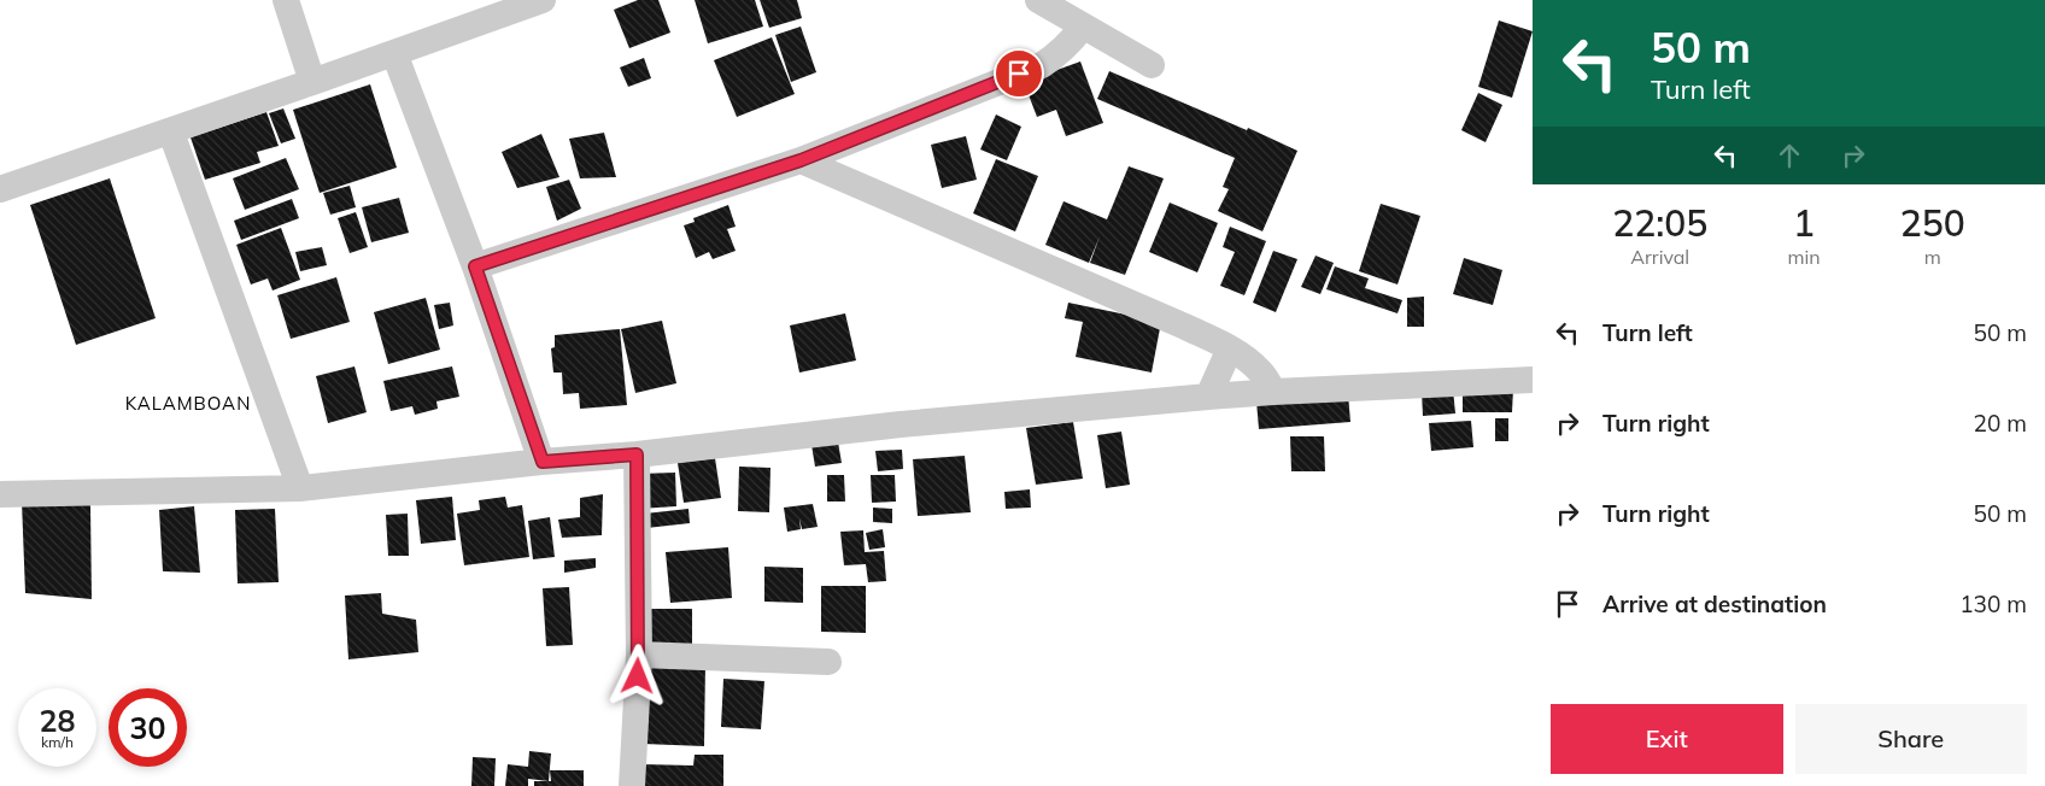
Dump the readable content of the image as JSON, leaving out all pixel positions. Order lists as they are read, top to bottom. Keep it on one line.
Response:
{"districts":["KALAMBOAN"],"page":{"turn":["50 m","Turn left"],"eta":["22:05","Arrival","1","min","250","m"],"list":[{"name":"Turn left","value":"50 m"},{"name":"Turn right","value":"20 m"},{"name":"Turn right","value":"50 m"},{"name":"Arrive at destination","value":"130 m"}],"speed":"28 km/h","limit":"30","buttons":["Exit","Share"]}}
